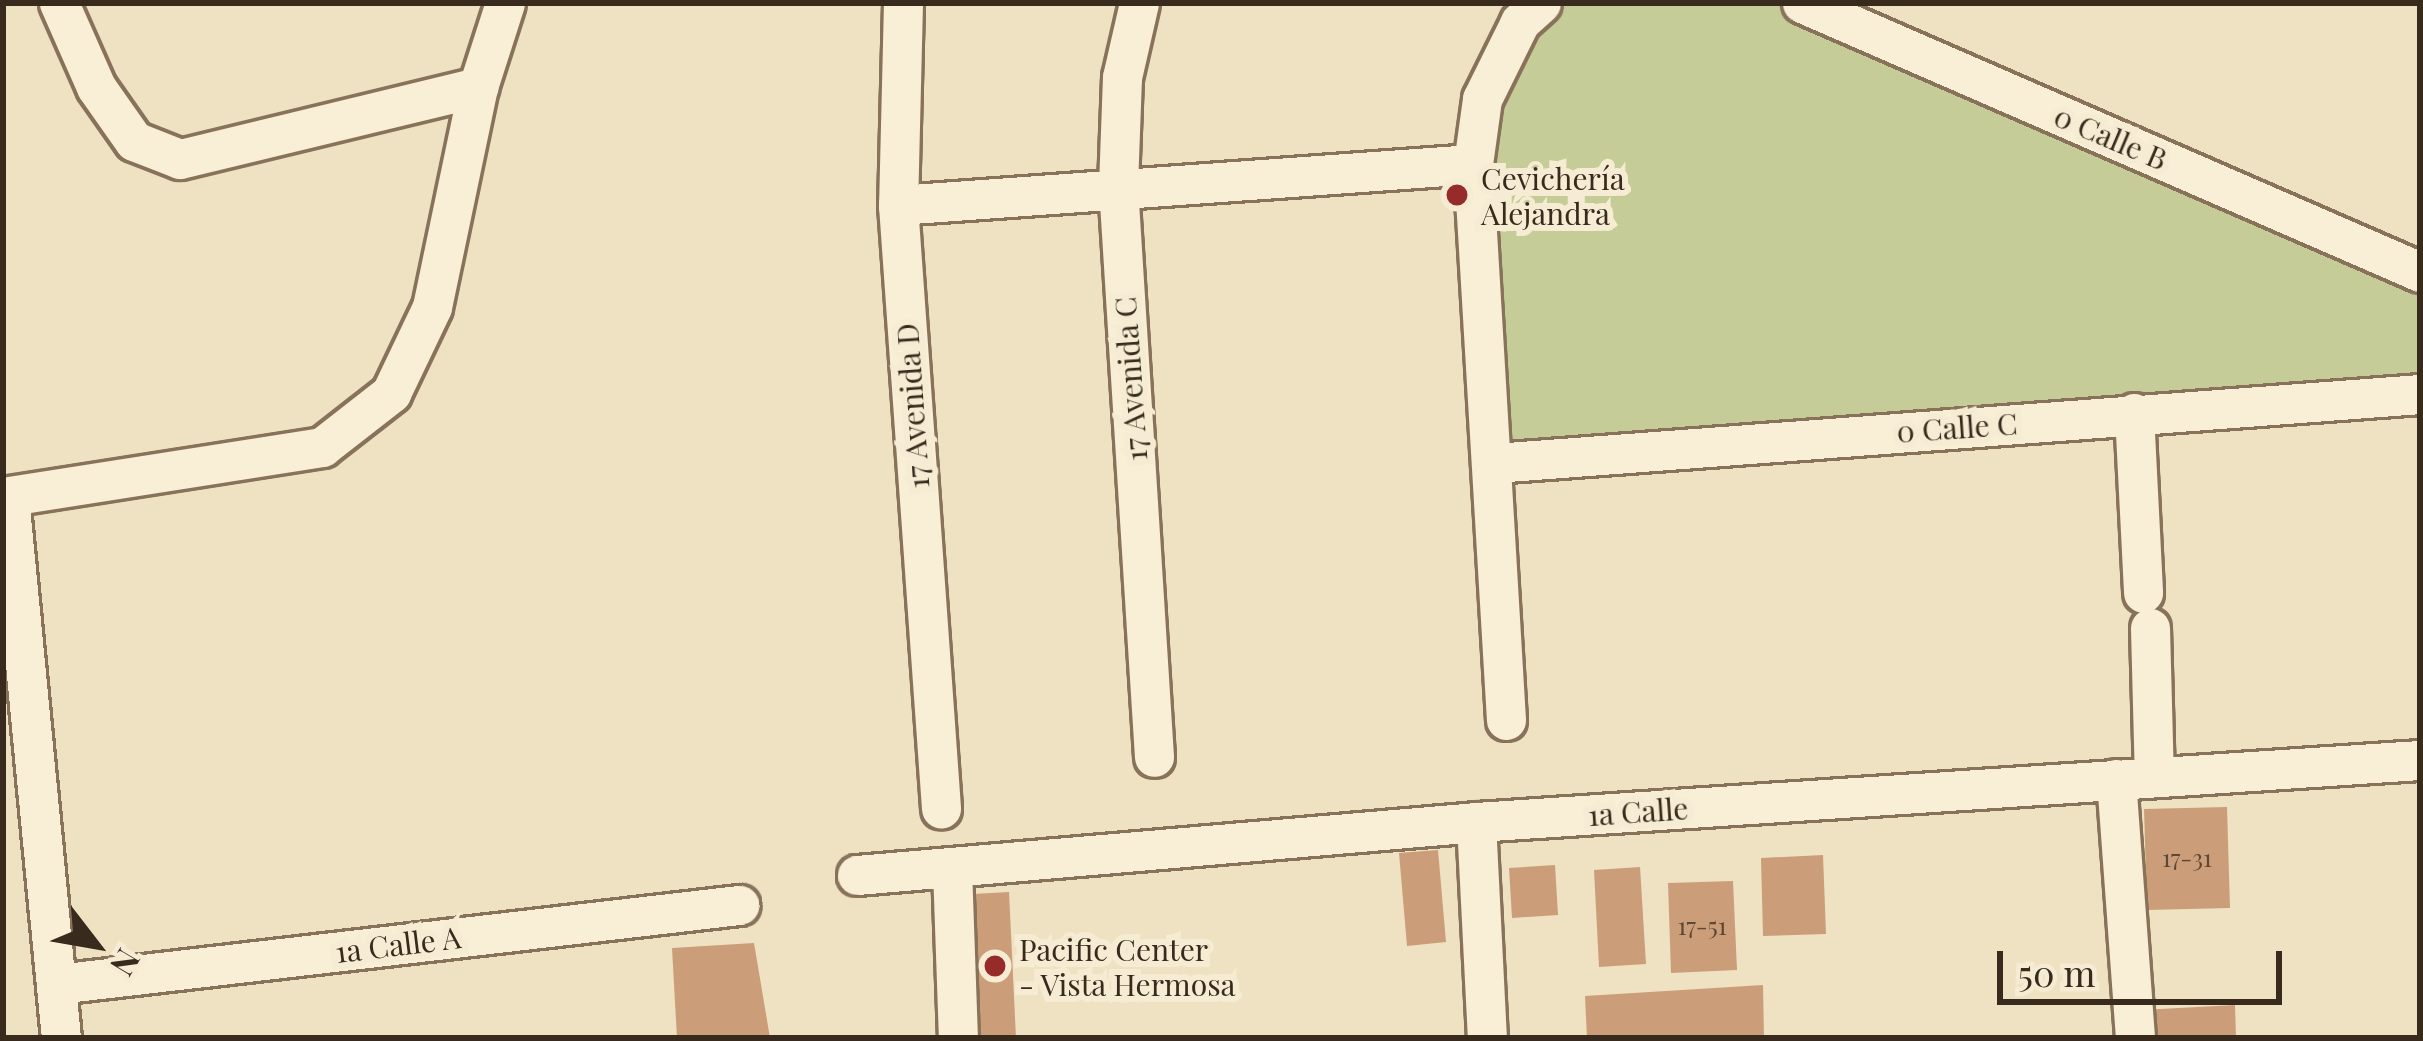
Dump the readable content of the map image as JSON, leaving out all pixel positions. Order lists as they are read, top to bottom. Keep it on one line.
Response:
{"streets":{"street":["0 Calle B","17 Avenida C","17 Avenida D","0 Calle C","1a Calle","1a Calle A"]},"places":["Cevichería Alejandra","Pacific Center - Vista Hermosa"],"house_numbers":["17-31","17-51"],"scale_bar":"50 m","north":"bottom right"}
